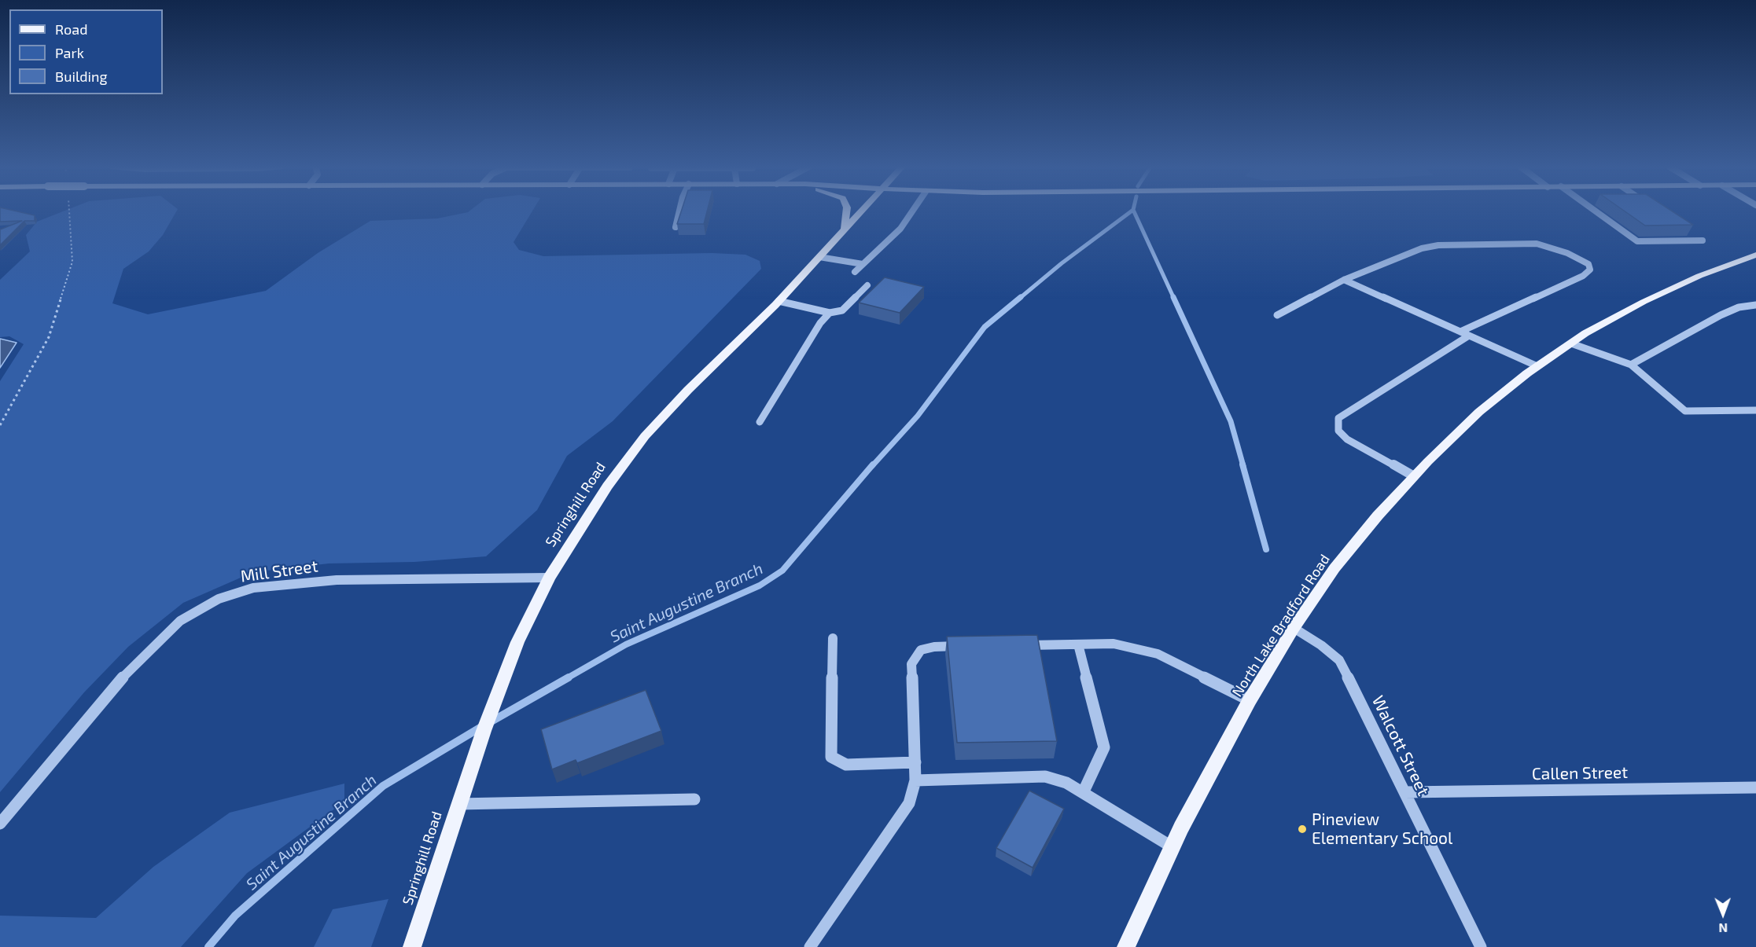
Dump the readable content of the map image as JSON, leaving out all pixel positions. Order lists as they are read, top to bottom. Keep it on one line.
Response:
{"streets":{"main road":["Springhill Road","North Lake Bradford Road"],"street":["Mill Street","Walcott Street","Callen Street"]},"crossings":[["Springhill Road","Mill Street"],["North Lake Bradford Road","Walcott Street"],["Walcott Street","Callen Street"]],"water":["Saint Augustine Branch"],"places":["Pineview Elementary School"],"legend":["Road","Park","Building"],"north":"bottom"}
